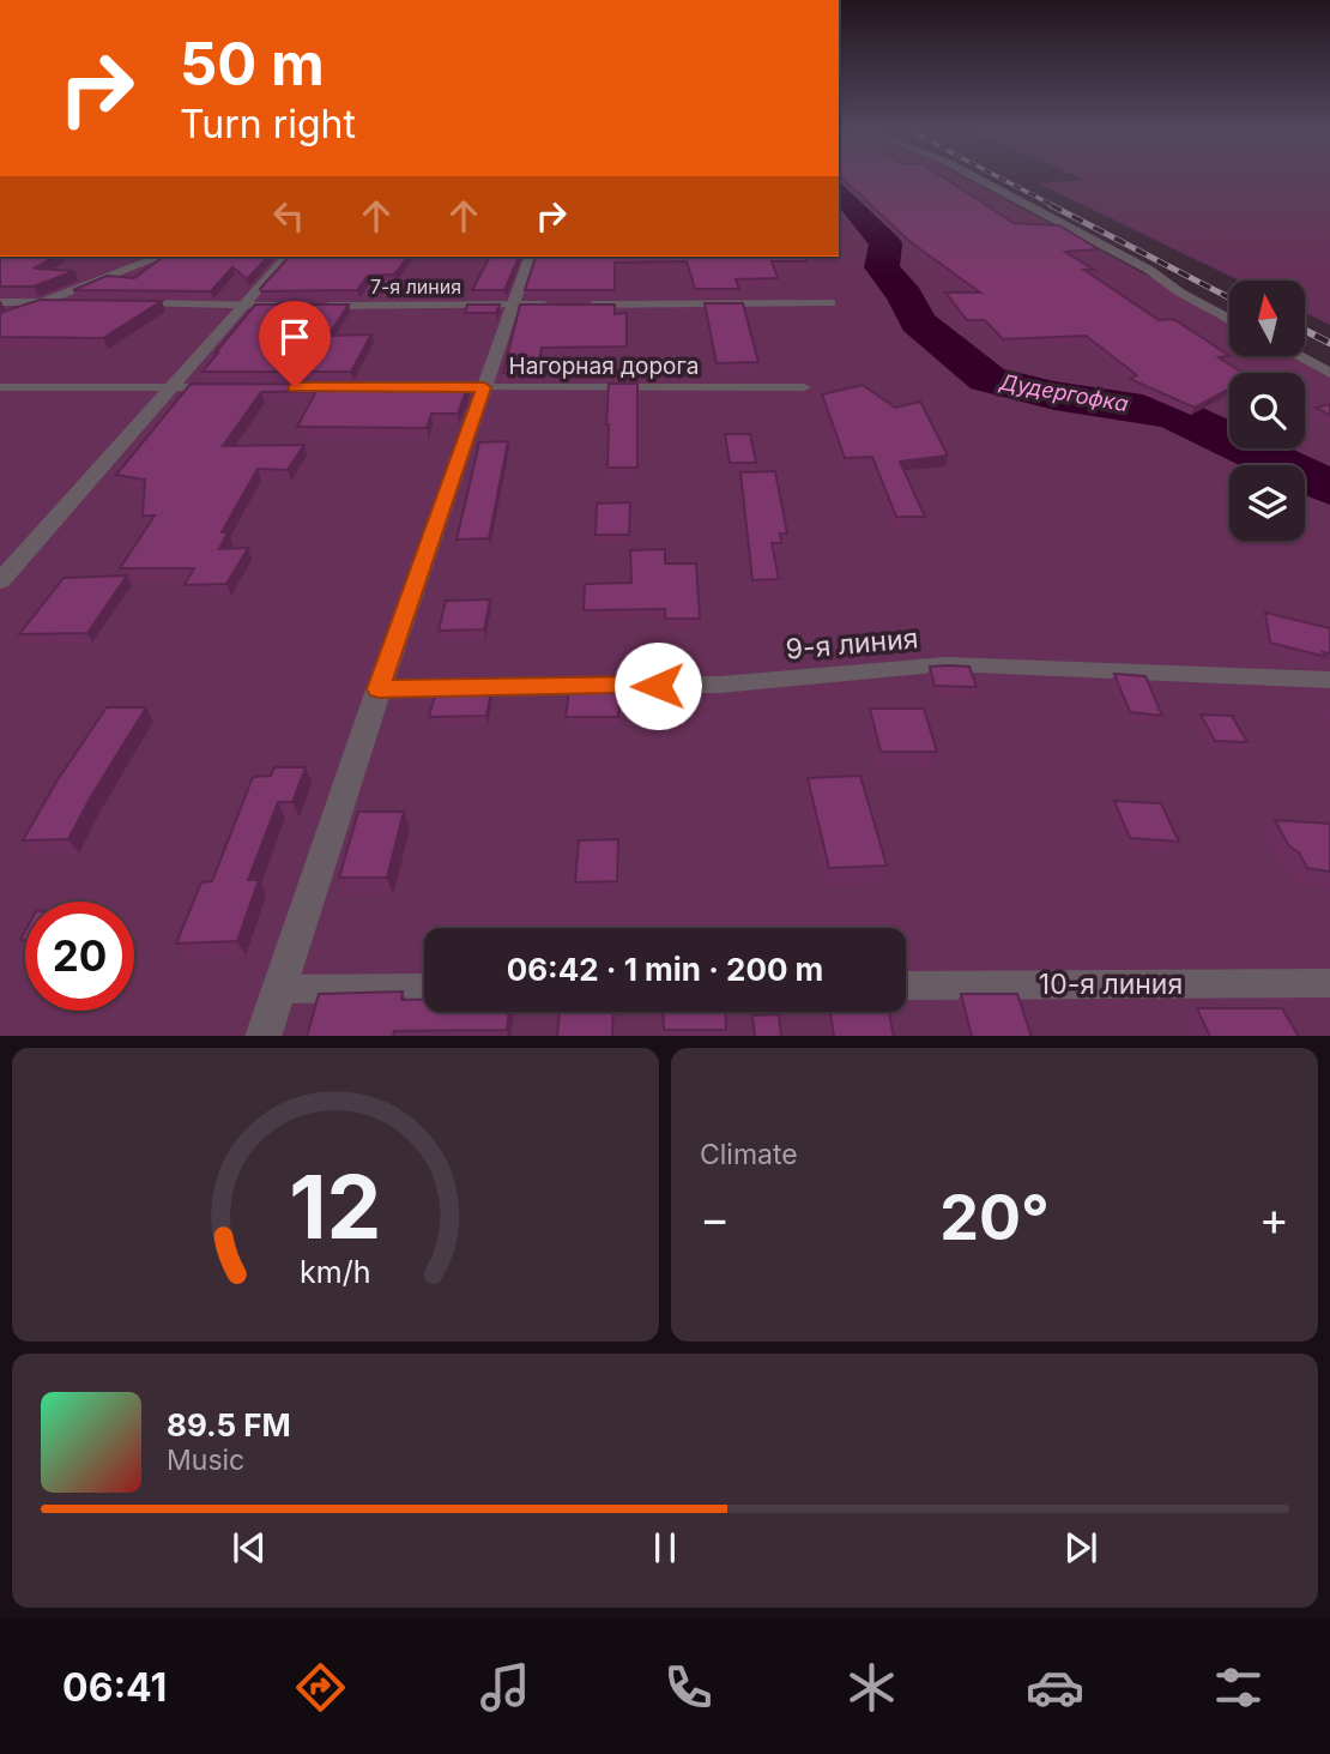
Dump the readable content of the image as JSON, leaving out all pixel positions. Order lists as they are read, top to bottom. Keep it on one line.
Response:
{"streets":{"lane":["7-я линия","Нагорная дорога","9-я линия","10-я линия"]},"water":["Дудергофка"],"north":"top","page":{"turn":["50 m","Turn right"],"limit":"20","trip":"06:42 · 1 min · 200 m","tile":"Climate","heat":["−","20°","+"],"song":["89.5 FM","Music"],"tabs":"06:41","gauge":["12","km/h"]}}
